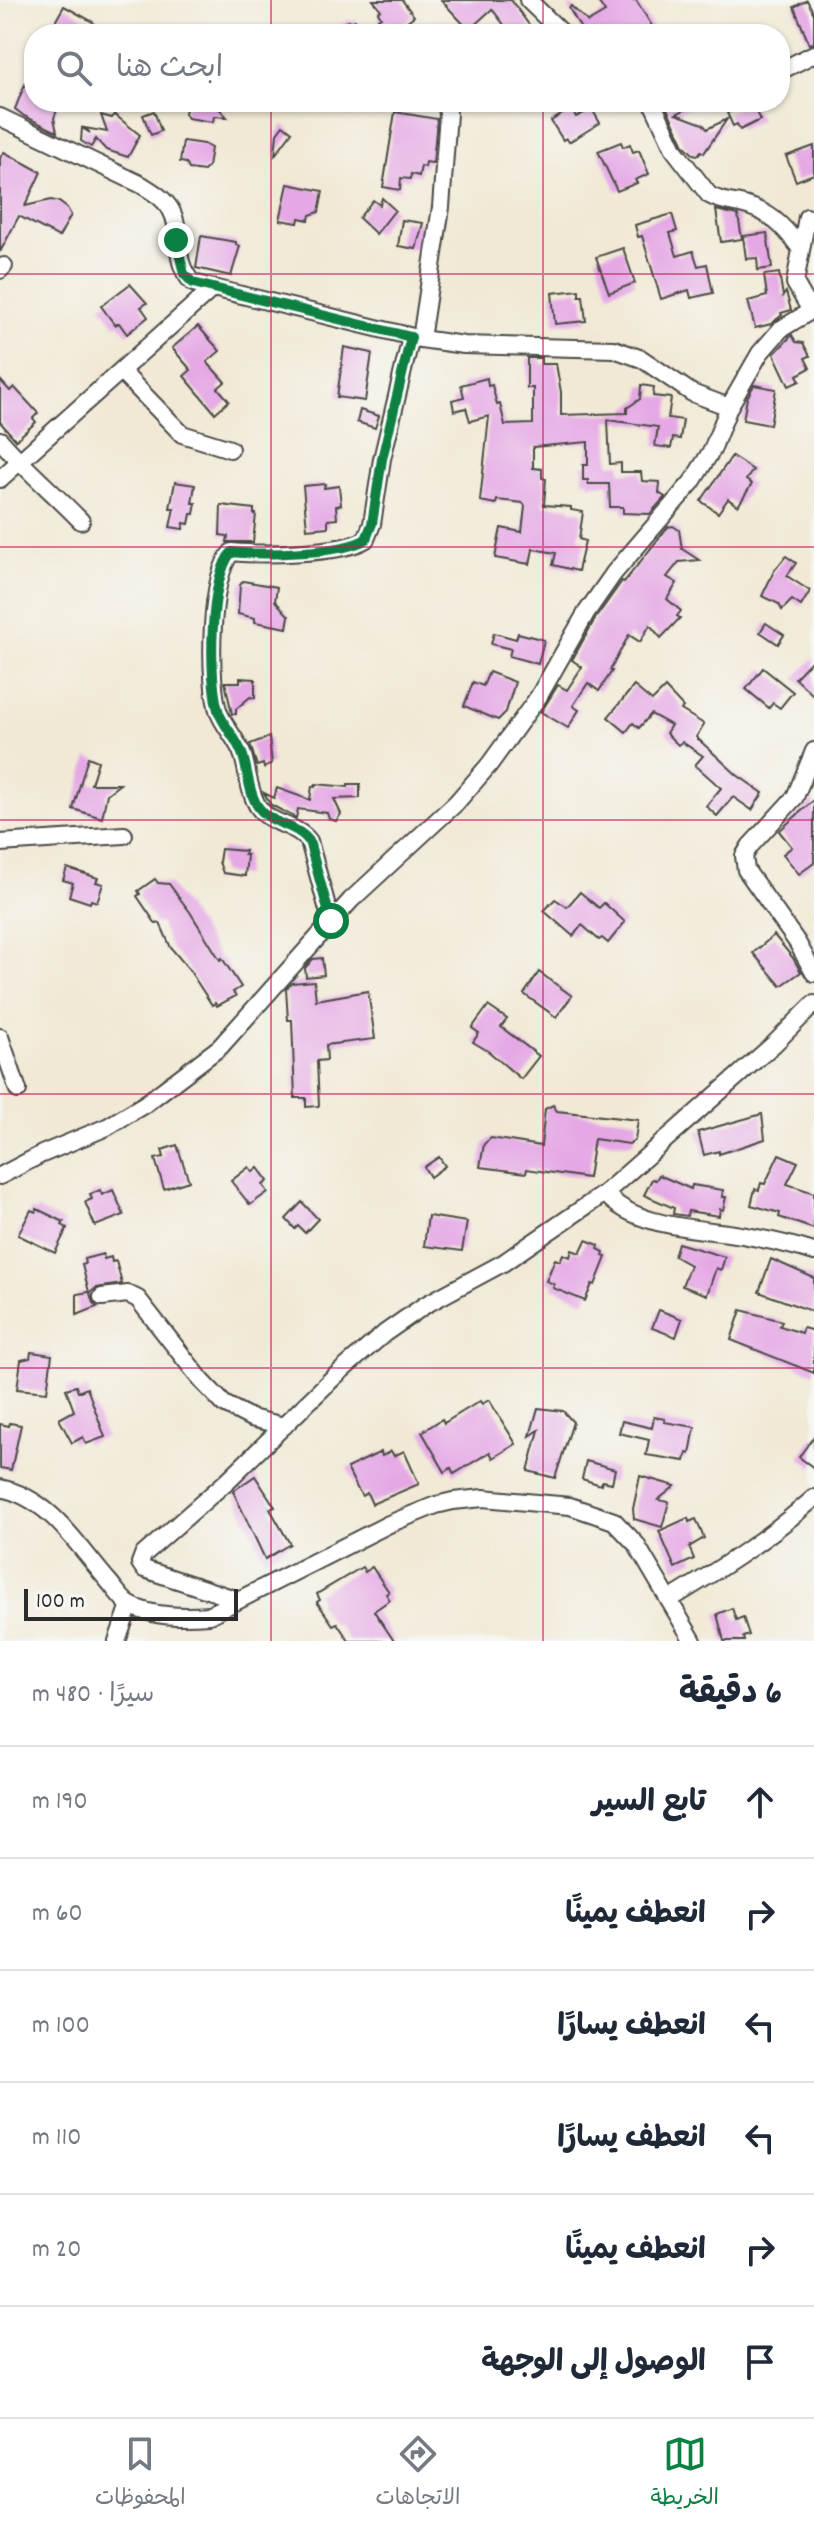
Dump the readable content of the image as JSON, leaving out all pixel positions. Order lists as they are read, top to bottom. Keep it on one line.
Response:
{"scale_bar":"100 m","page":{"search":"ابحث هنا","scale":"100 m","heading":["6 دقيقة","سيرًا · 480 m"],"list":[["تابع السير","190 m"],["انعطف يمينًا","60 m"],["انعطف يسارًا","100 m"],["انعطف يسارًا","110 m"],["انعطف يمينًا","20 m"],"الوصول إلى الوجهة"],"nav":["الخريطة","الاتجاهات","المحفوظات"]}}
